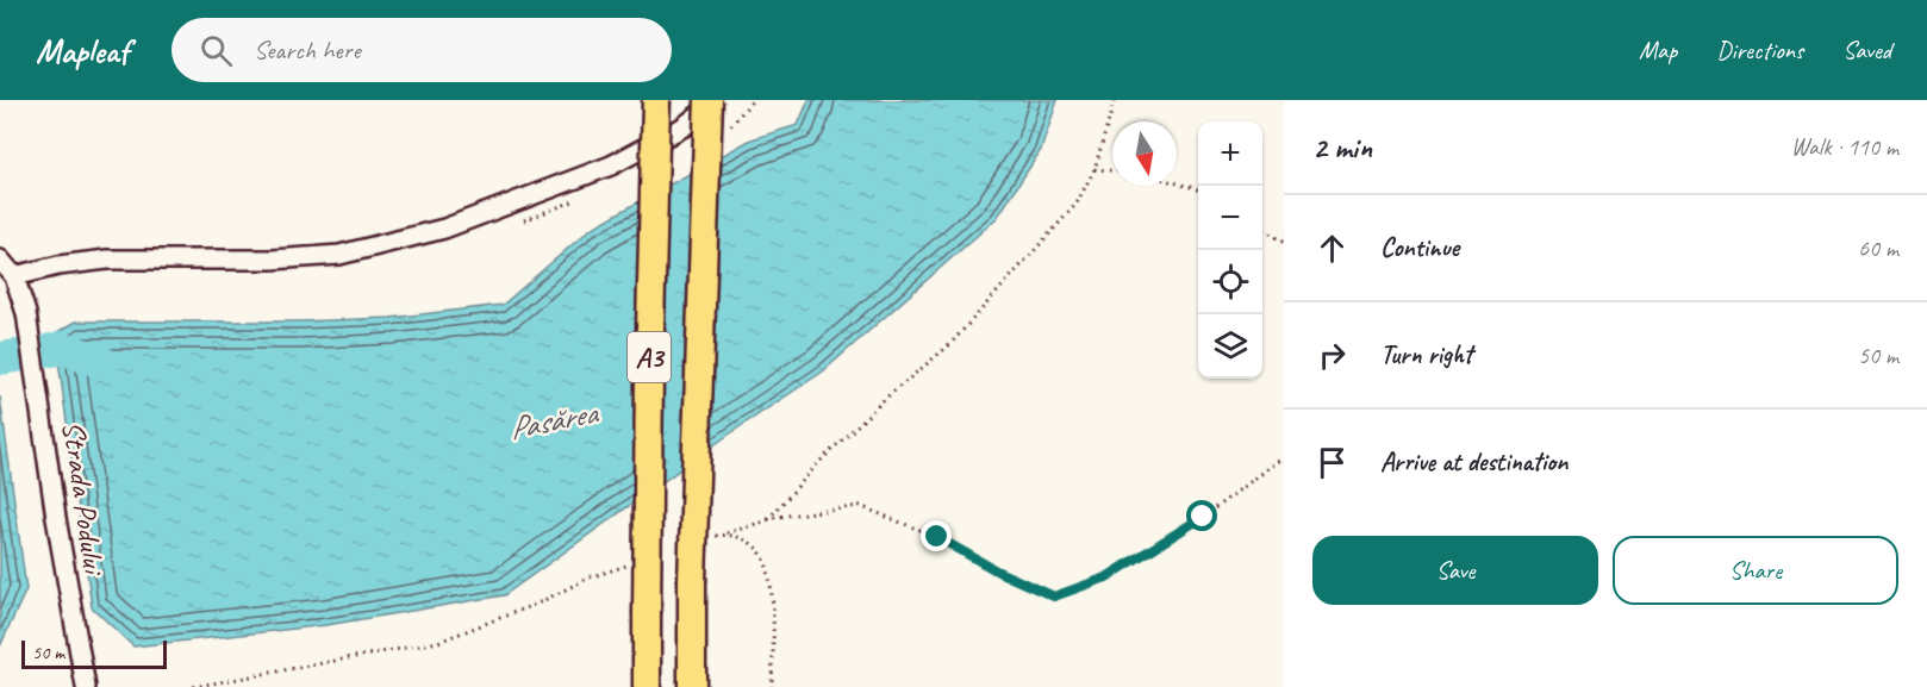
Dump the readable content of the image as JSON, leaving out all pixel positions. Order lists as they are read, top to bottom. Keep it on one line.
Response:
{"streets":{"highway":["A3"],"street":["Strada Podului"]},"water":["Pasărea"],"scale_bar":"50 m","north":"bottom","page":{"header":"Mapleaf","search":"Search here","nav":["Map","Directions","Saved"],"heading":["2 min","Walk · 110 m"],"map_buttons":["+","−"],"list":[["Continue","60 m"],["Turn right","50 m"],"Arrive at destination"],"buttons":["Save","Share"],"scale":"50 m"}}
